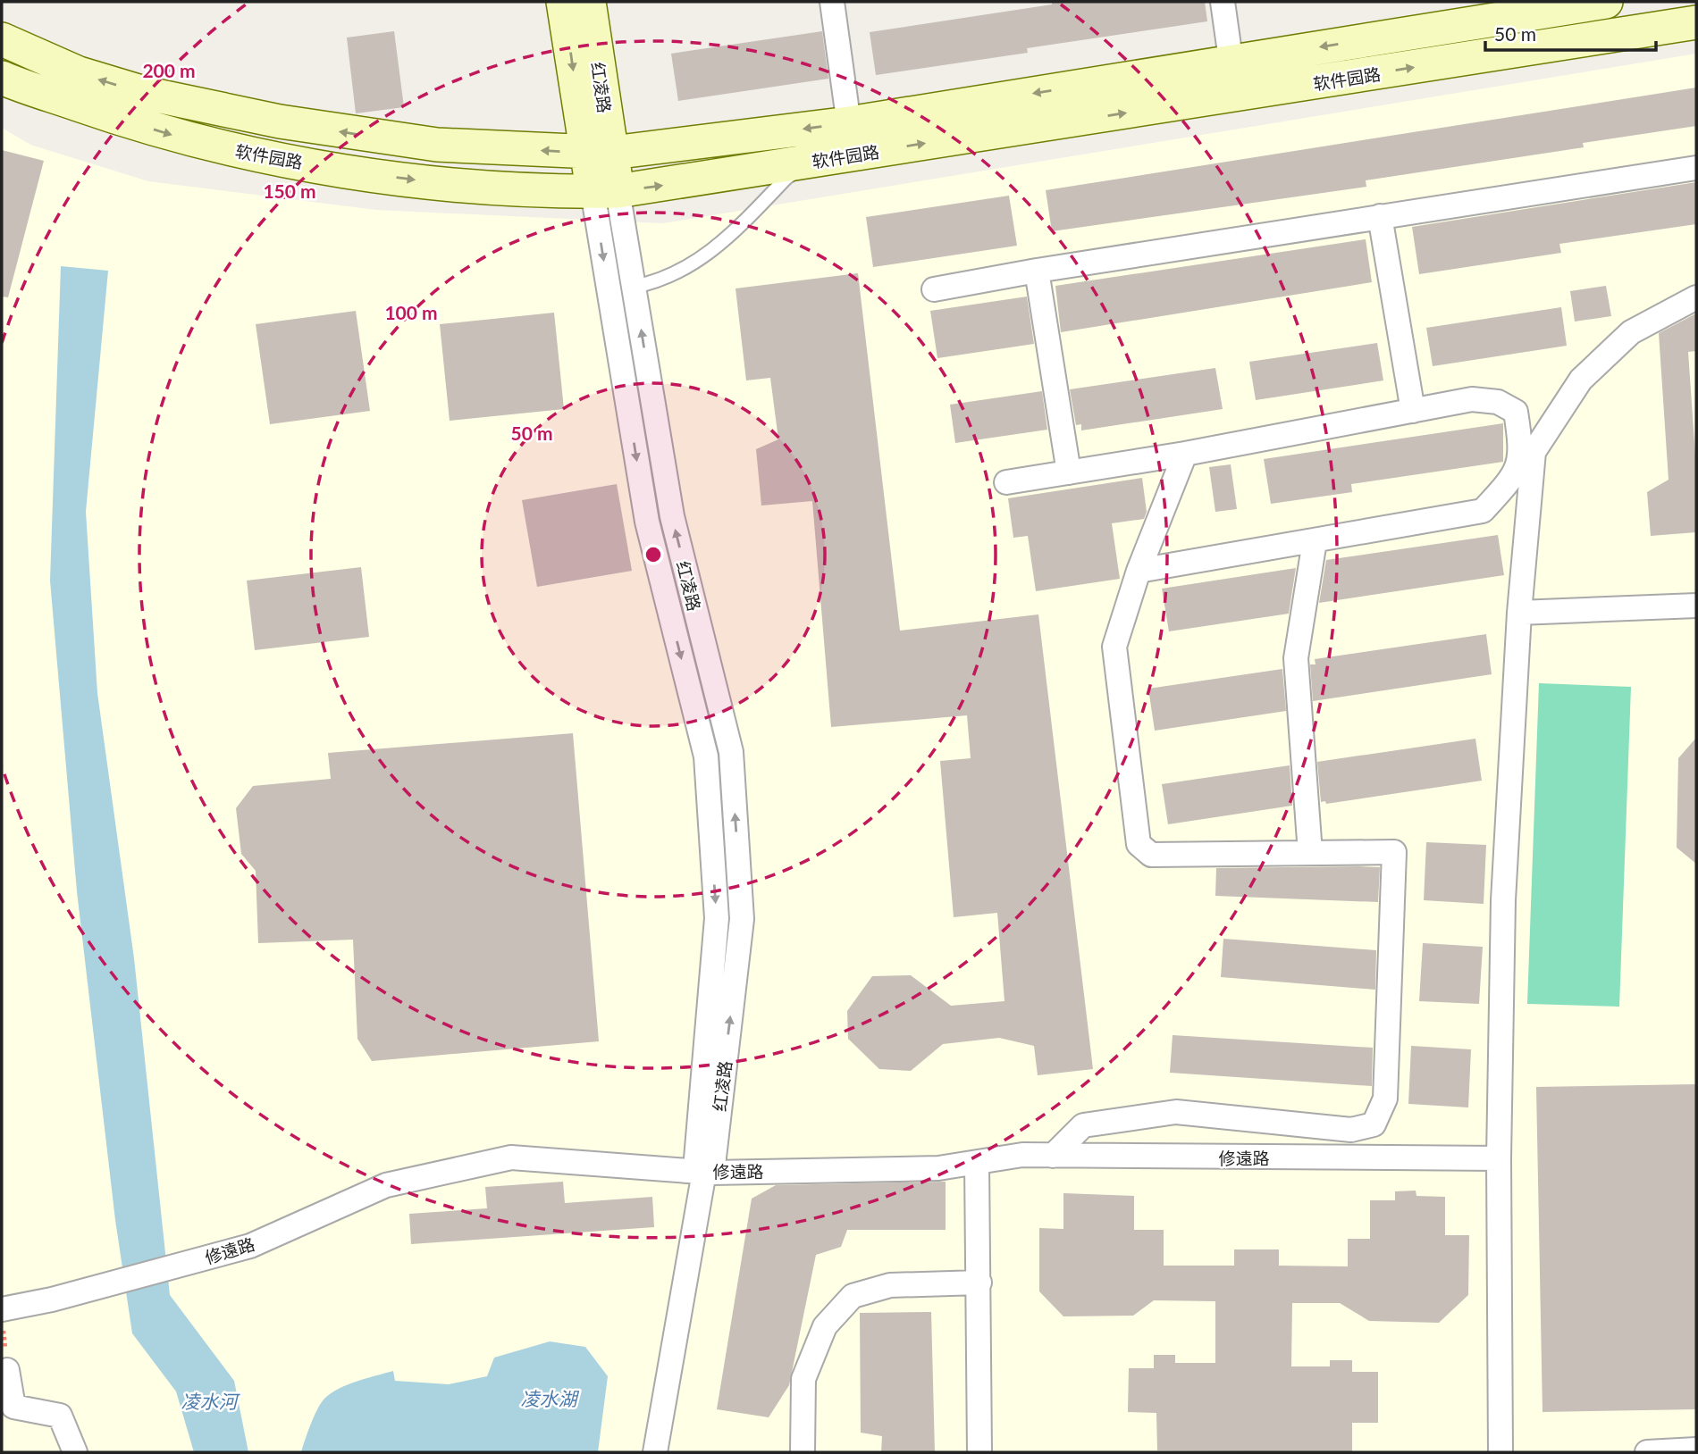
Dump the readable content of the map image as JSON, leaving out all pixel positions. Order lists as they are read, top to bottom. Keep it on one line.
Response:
{"streets":{"main road":["软件园路","红凌路"],"street":["修遠路"]},"crossings":[["软件园路","红凌路"],["红凌路","修遠路"]],"water":["凌水湖","凌水河"],"scale_bar":"50 m","rings":["200 m","150 m","100 m","50 m"]}
